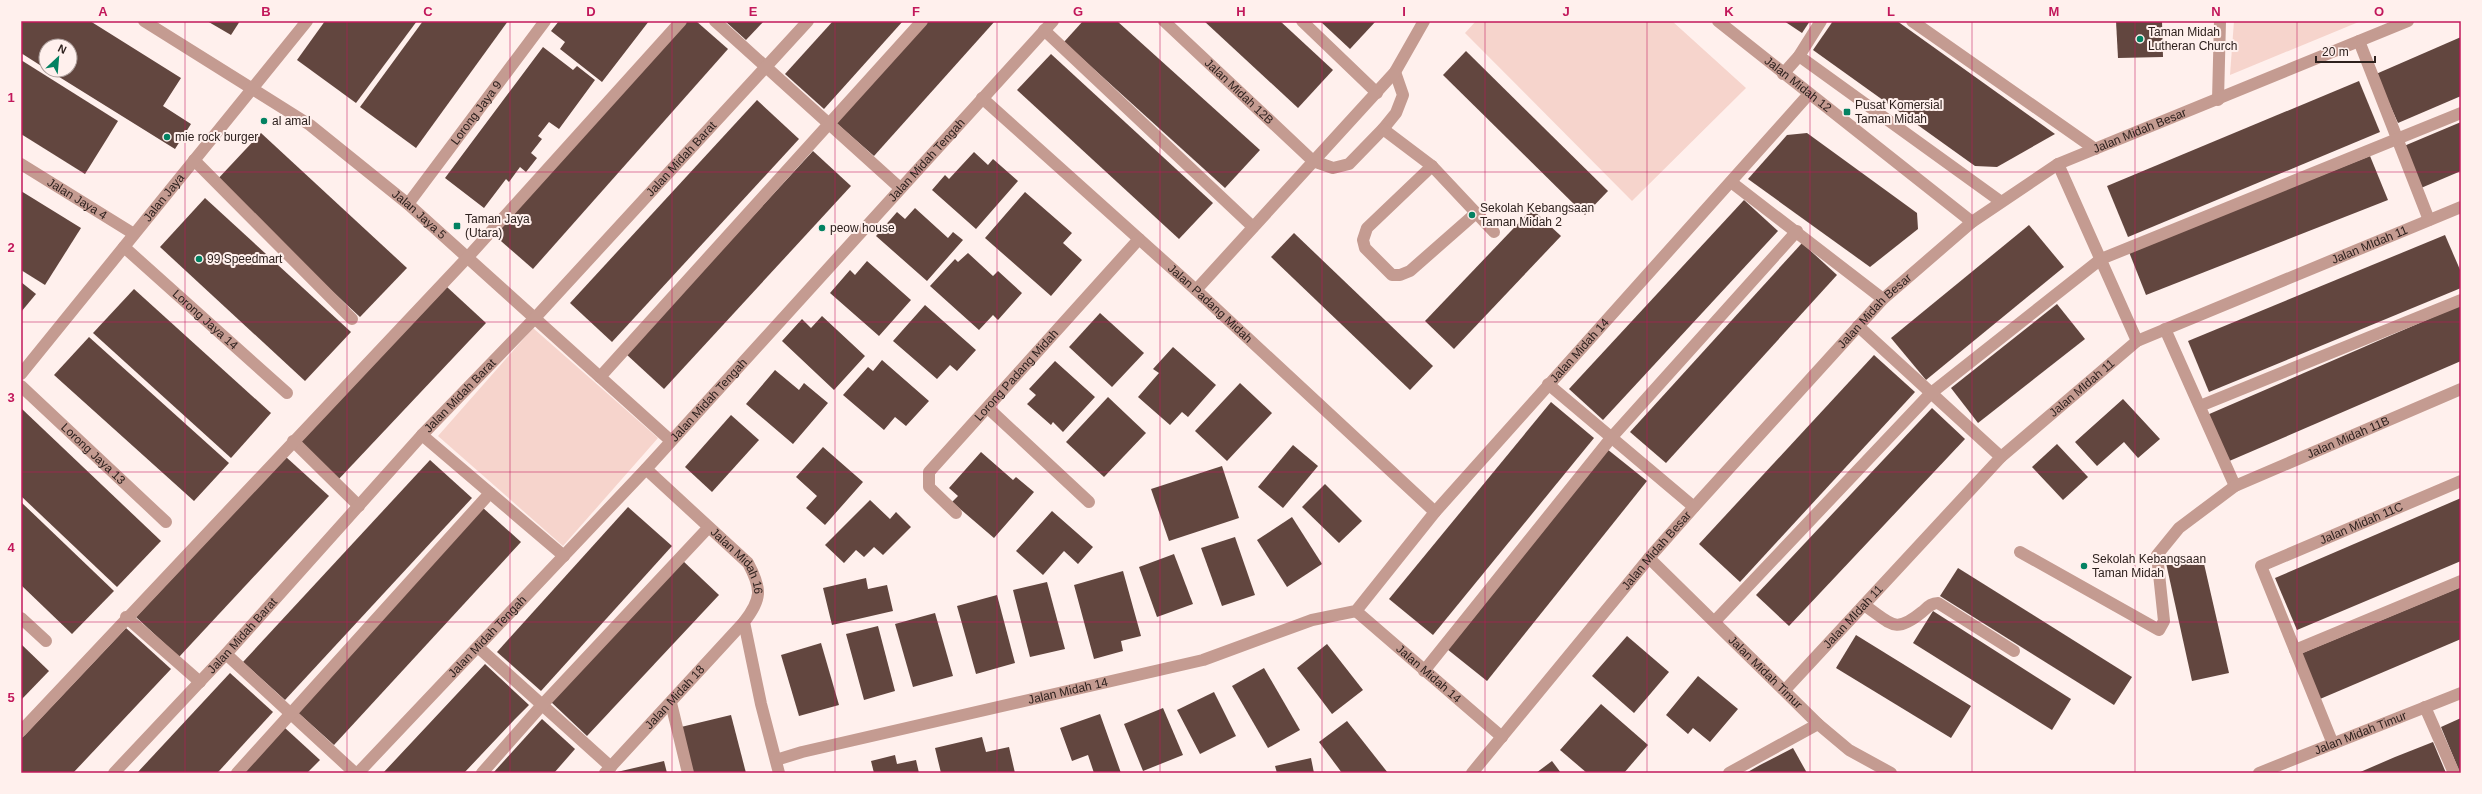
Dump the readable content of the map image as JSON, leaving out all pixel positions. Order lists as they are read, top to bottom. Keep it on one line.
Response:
{"streets":{"street":["Jalan Midah 12","Jalan Midah 12B","Lorong Jaya 9","Jalan Midah Besar","Jalan Midah Barat","Jalan Midah Tengah","Jalan Jaya","Jalan Jaya 4","Jalan Jaya 5","Jalan MIdah 11","Jalan Padang Midah","Lorong Jaya 14","Jalan Midah 14","Lorong Padang Midah","Jalan Midah 11B","Lorong Jaya 13","Jalan Midah 11C","Jalan Midah 16","Jalan Midah Timur","Jalan Midah 18"]},"crossings":[["Jalan Midah 12","Jalan Midah Besar"],["Jalan Midah 12","Jalan Midah 14"],["Lorong Jaya 9","Jalan Jaya 5"],["Jalan Midah Besar","Jalan Midah 14"],["Jalan Midah Besar","Jalan Midah Timur"],["Jalan Midah Barat","Jalan Jaya 5"],["Jalan Midah Tengah","Jalan Jaya 5"],["Jalan Midah Tengah","Jalan Padang Midah"],["Jalan Midah Tengah","Jalan Midah 16"],["Jalan Jaya","Jalan Jaya 4"],["Jalan Jaya","Jalan Jaya 5"],["Jalan Jaya","Lorong Jaya 14"],["Jalan MIdah 11","Jalan Midah Timur"],["Jalan Padang Midah","Jalan Midah 14"],["Jalan Padang Midah","Lorong Padang Midah"],["Jalan Midah 16","Jalan Midah 18"]],"places":{"other":["Taman Midah Lutheran Church","al amal","mie rock burger","Sekolah Kebangsaan Taman Midah 2","peow house","99 Speedmart","Sekolah Kebangsaan Taman Midah"],"transit":["Pusat Komersial Taman Midah","Taman Jaya (Utara)"]},"scale_bar":"20 m","north":"top right","grid":{"columns":["A","B","C","D","E","F","G","H","I","J","K","L","M","N","O"],"rows":["1","2","3","4","5"]}}
